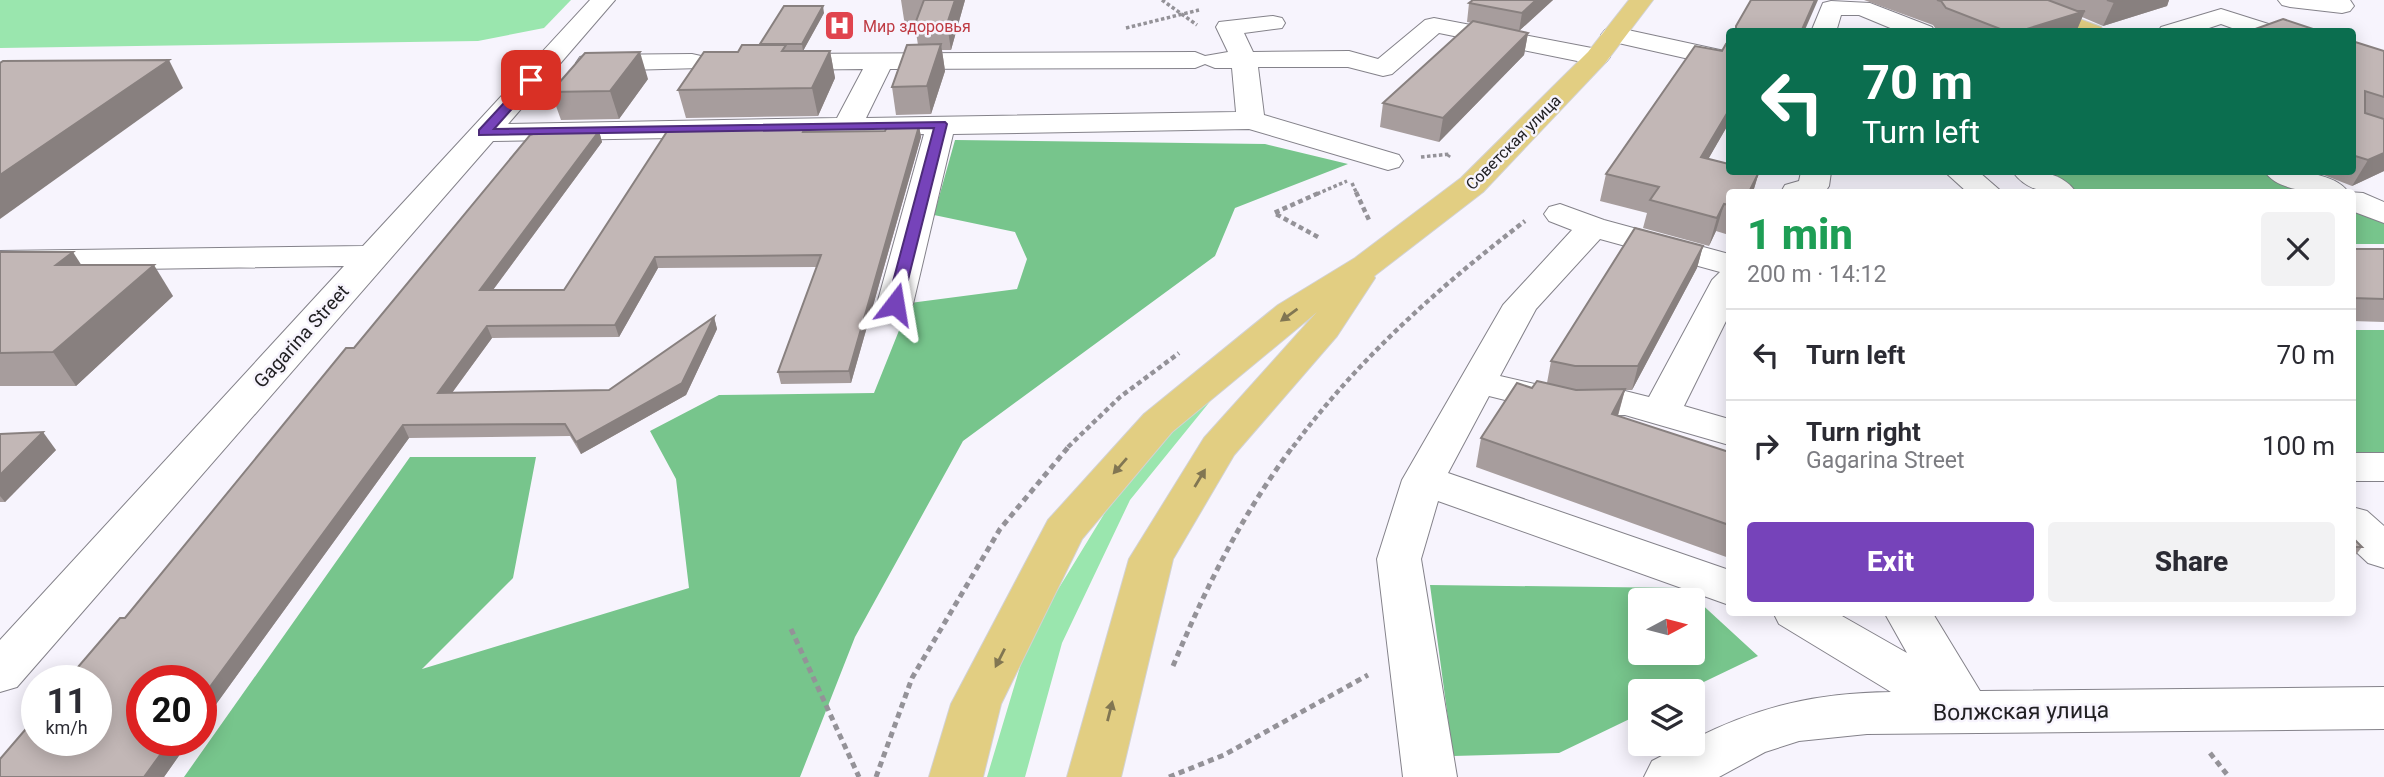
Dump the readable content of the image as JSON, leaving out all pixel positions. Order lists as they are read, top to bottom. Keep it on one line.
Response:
{"streets":{"main road":["Советская улица"],"street":["Gagarina Street","Волжская улица"]},"places":{"hospital":["Мир здоровья"]},"north":"right","page":{"turn":["70 m","Turn left"],"heading":["1 min","200 m · 14:12"],"list":[{"name":"Turn left","value":"70 m"},{"name":"Turn right","note":"Gagarina Street","value":"100 m"}],"buttons":["Exit","Share"],"speed":"11 km/h","limit":"20"}}
